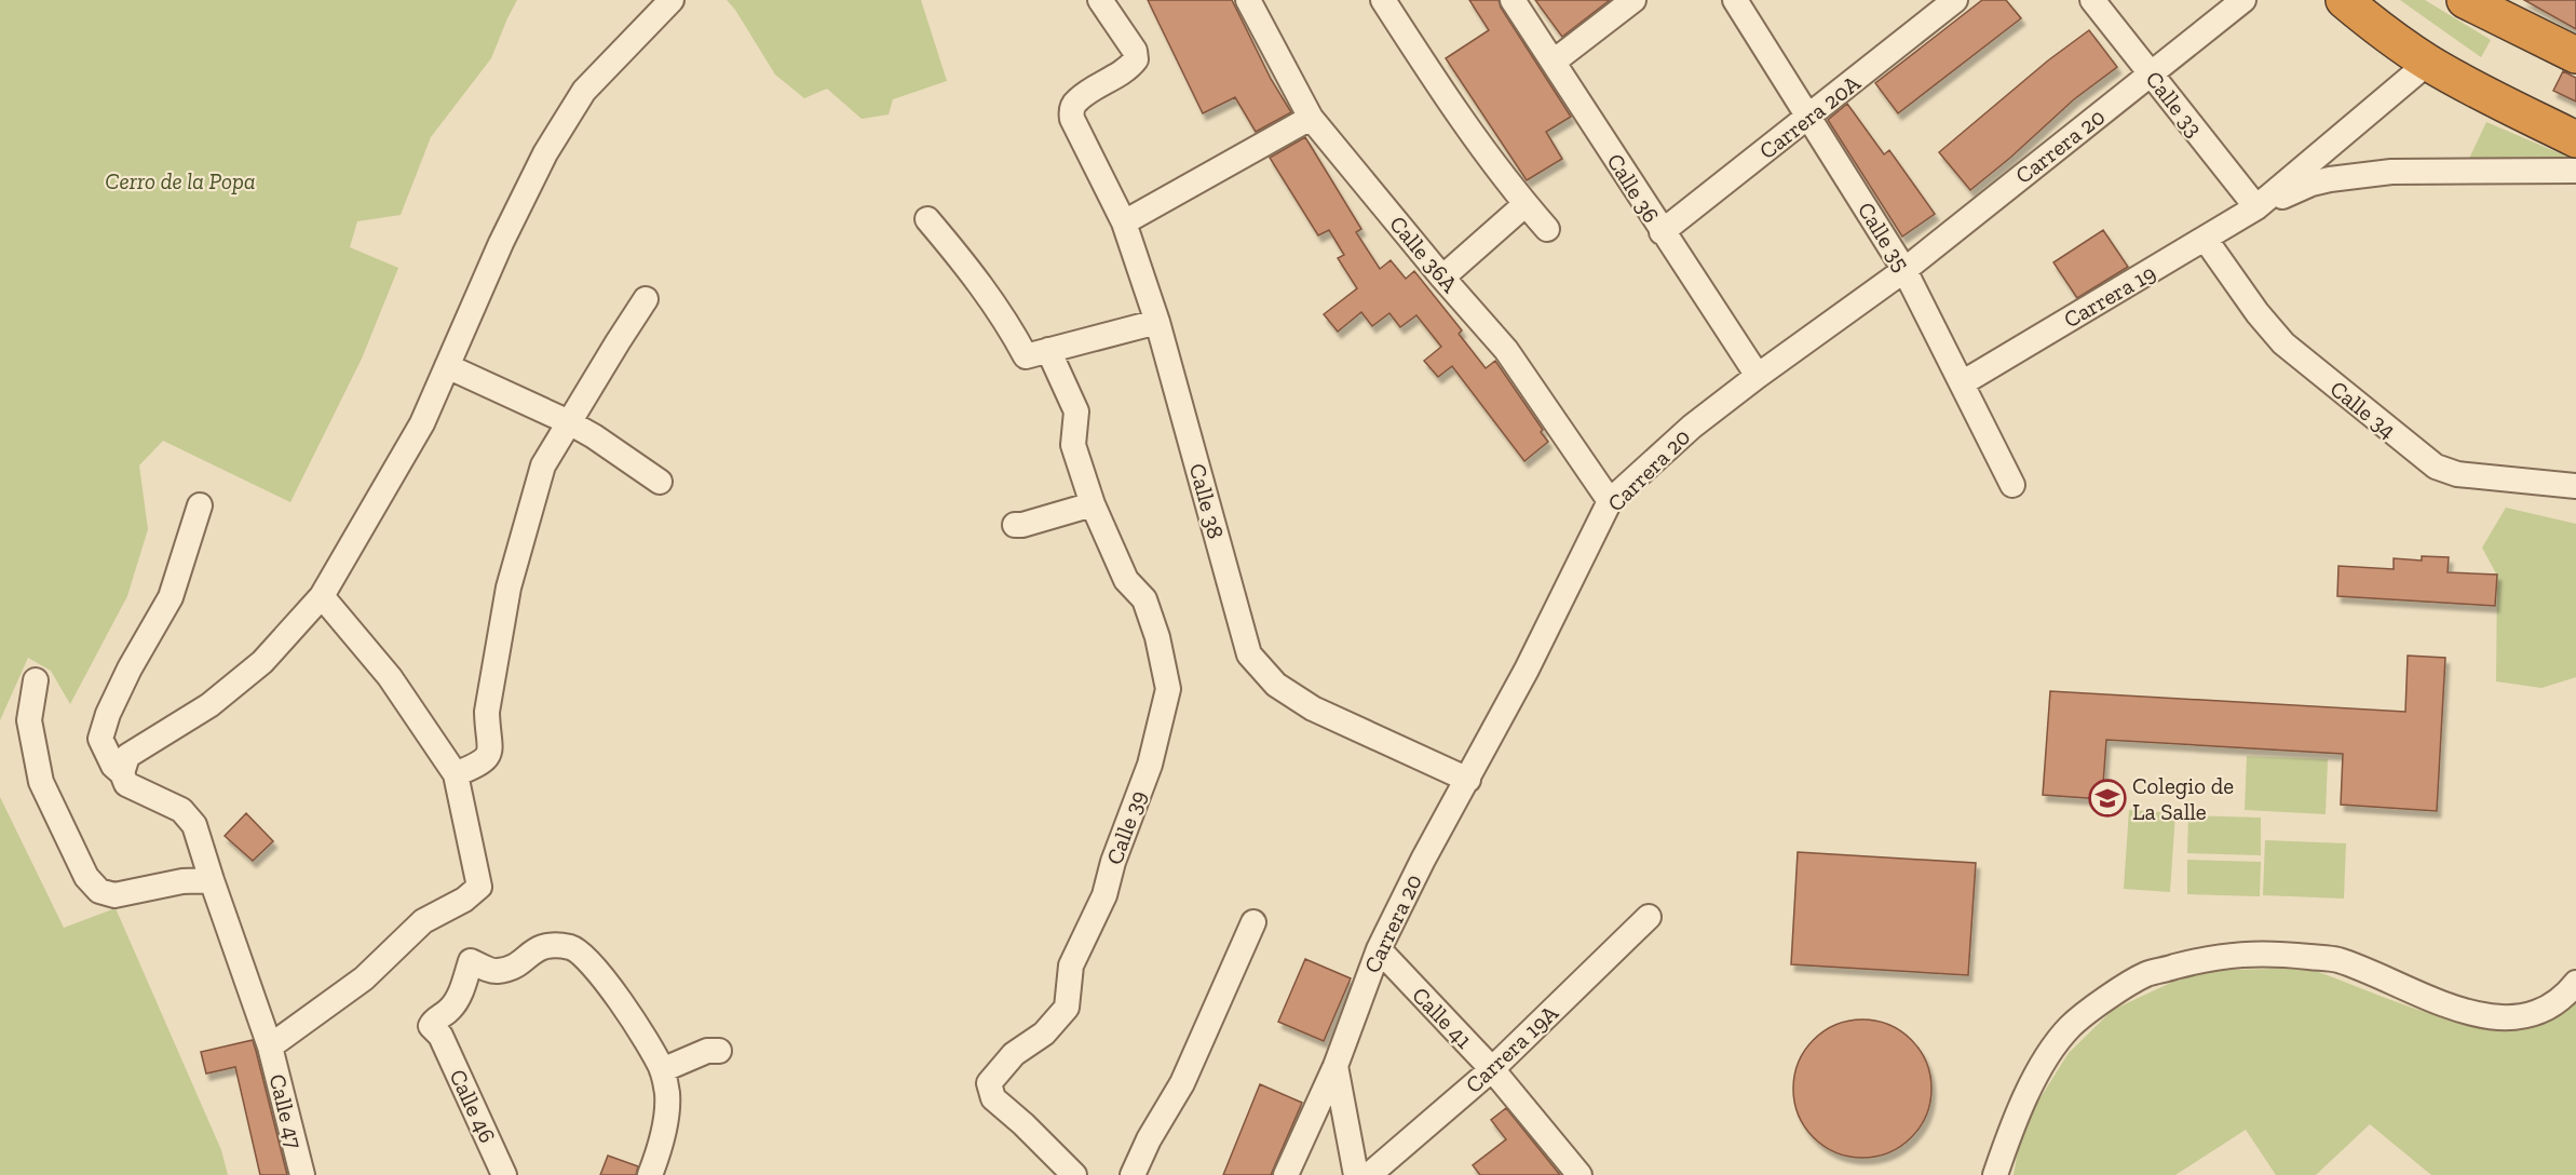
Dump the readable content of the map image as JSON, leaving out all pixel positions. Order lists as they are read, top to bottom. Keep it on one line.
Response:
{"streets":{"street":["Calle 33","Carrera 20A","Carrera 20","Calle 36","Calle 35","Calle 36A","Carrera 19","Calle 34","Calle 38","Calle 39","Calle 41","Carrera 19A","Calle 46","Calle 47"]},"crossings":[["Calle 33","Carrera 20"],["Calle 33","Carrera 19"],["Carrera 20A","Calle 36"],["Carrera 20A","Calle 35"],["Carrera 20","Calle 36"],["Carrera 20","Calle 35"],["Carrera 20","Calle 36A"],["Carrera 20","Calle 38"],["Carrera 20","Calle 41"],["Calle 35","Carrera 19"],["Carrera 19","Calle 34"],["Calle 41","Carrera 19A"]],"parks":["Cerro de la Popa"],"places":{"school or university":["Colegio de La Salle"]}}
